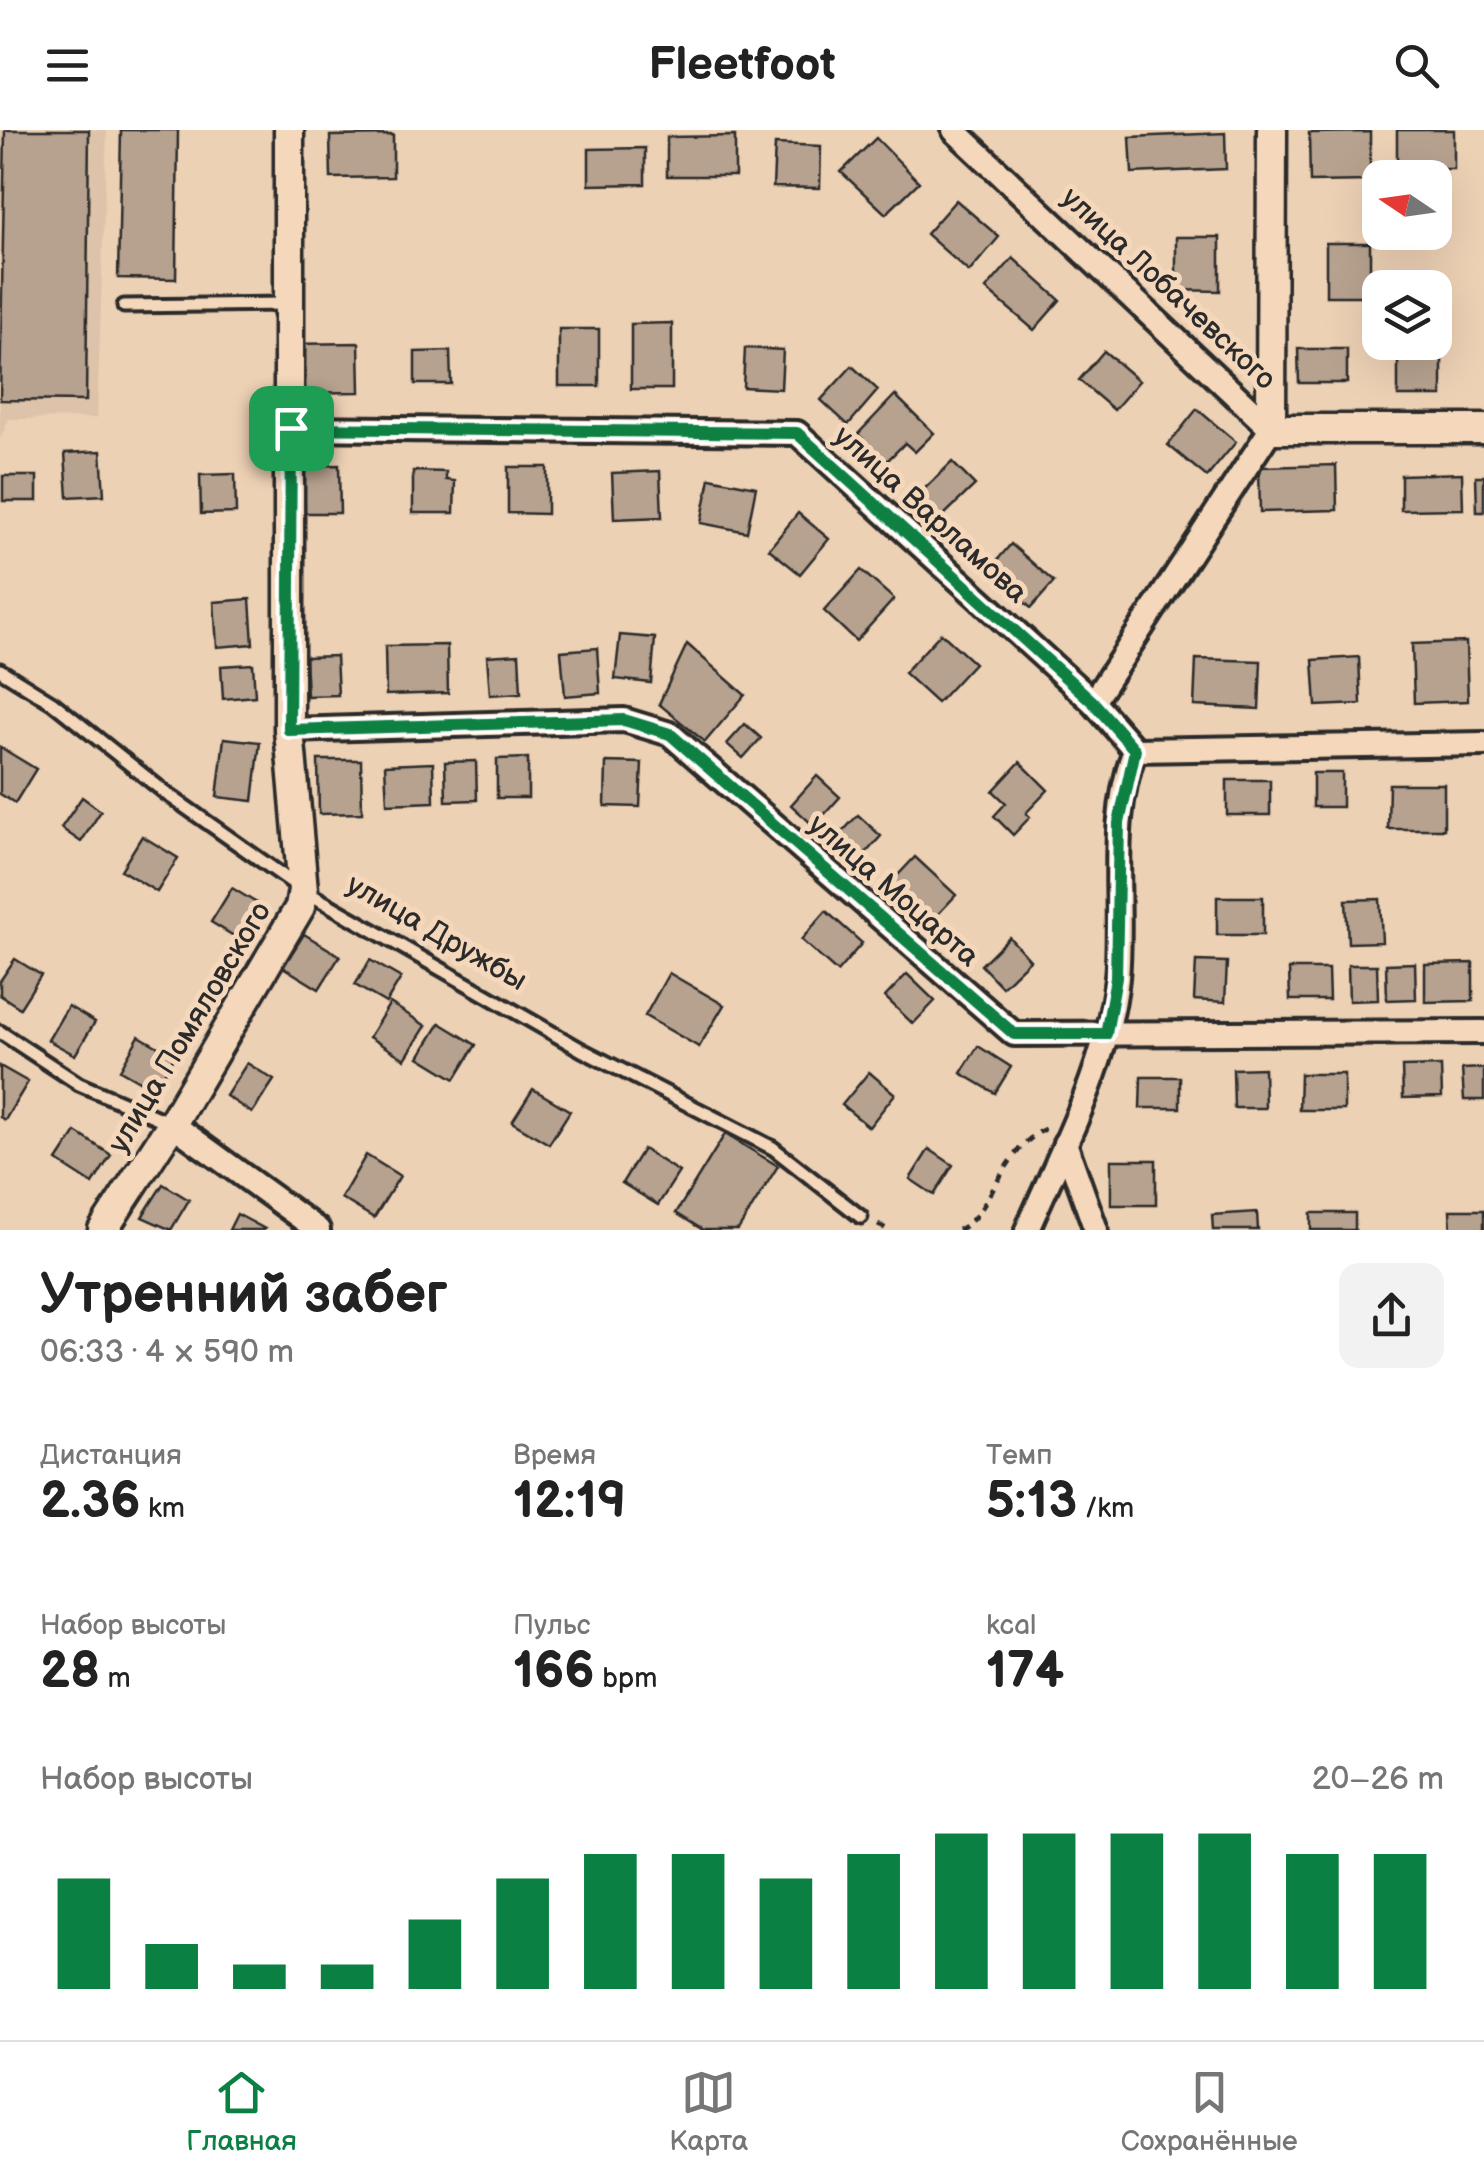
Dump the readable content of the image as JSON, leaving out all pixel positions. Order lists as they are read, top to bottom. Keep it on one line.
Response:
{"streets":{"street":["улица Лобачевского","улица Варламова","улица Моцарта","улица Помяловского"],"lane":["улица Дружбы"]},"crossings":[["улица Варламова","улица Помяловского"],["улица Моцарта","улица Помяловского"],["улица Дружбы","улица Помяловского"]],"north":"left","page":{"header":"Fleetfoot","heading":["Утренний забег","06:33 · 4 × 590 m"],"stats":[["Дистанция","2.36 km"],["Время","12:19"],["Темп","5:13 /km"],["Набор высоты","28 m"],["Пульс","166 bpm"],["kcal","174"]],"chart":["Набор высоты","20–26 m"],"tabs":["Главная","Карта","Сохранённые"]}}
